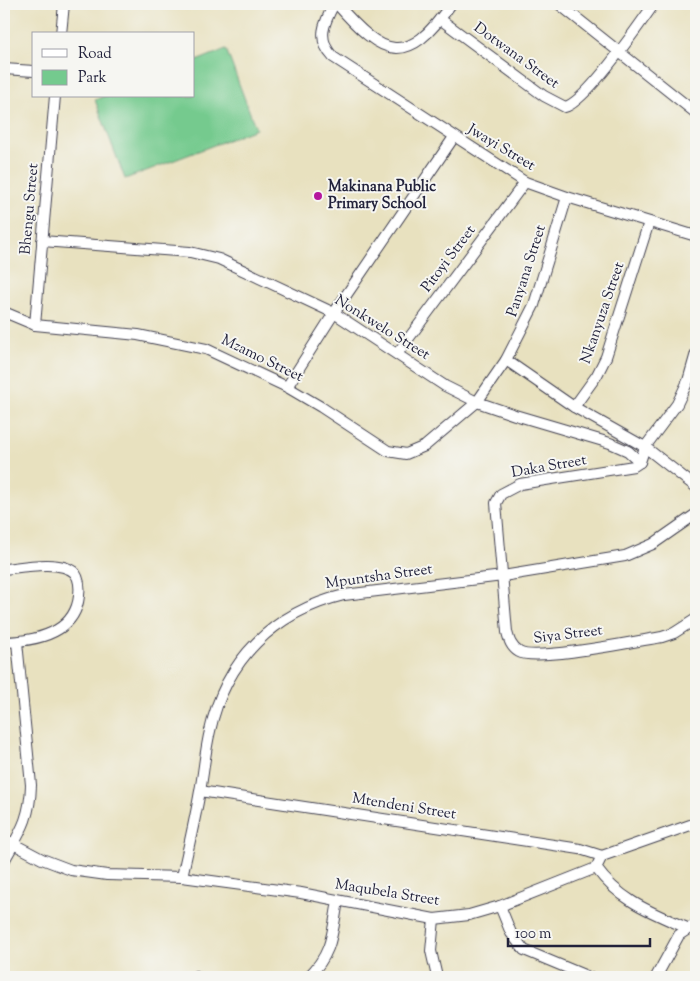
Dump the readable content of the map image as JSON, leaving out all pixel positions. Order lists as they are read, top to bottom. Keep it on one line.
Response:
{"streets":{"street":["Dotwana Street","Jwayi Street","Bhengu Street","Pitoyi Street","Panyana Street","Nkanyuza Street","Nonkwelo Street","Mzamo Street","Daka Street","Mpuntsha Street","Siya Street","Mtendeni Street","Maqubela Street"]},"crossings":[["Jwayi Street","Pitoyi Street"],["Jwayi Street","Panyana Street"],["Jwayi Street","Nkanyuza Street"],["Bhengu Street","Nonkwelo Street"],["Bhengu Street","Mzamo Street"],["Pitoyi Street","Nonkwelo Street"],["Panyana Street","Nonkwelo Street"],["Panyana Street","Mzamo Street"],["Nonkwelo Street","Mzamo Street"],["Nonkwelo Street","Daka Street"],["Daka Street","Mpuntsha Street"],["Daka Street","Siya Street"],["Mpuntsha Street","Siya Street"],["Mpuntsha Street","Mtendeni Street"],["Mpuntsha Street","Maqubela Street"]],"places":["Makinana Public Primary School"],"legend":["Road","Park"],"scale_bar":"100 m"}
